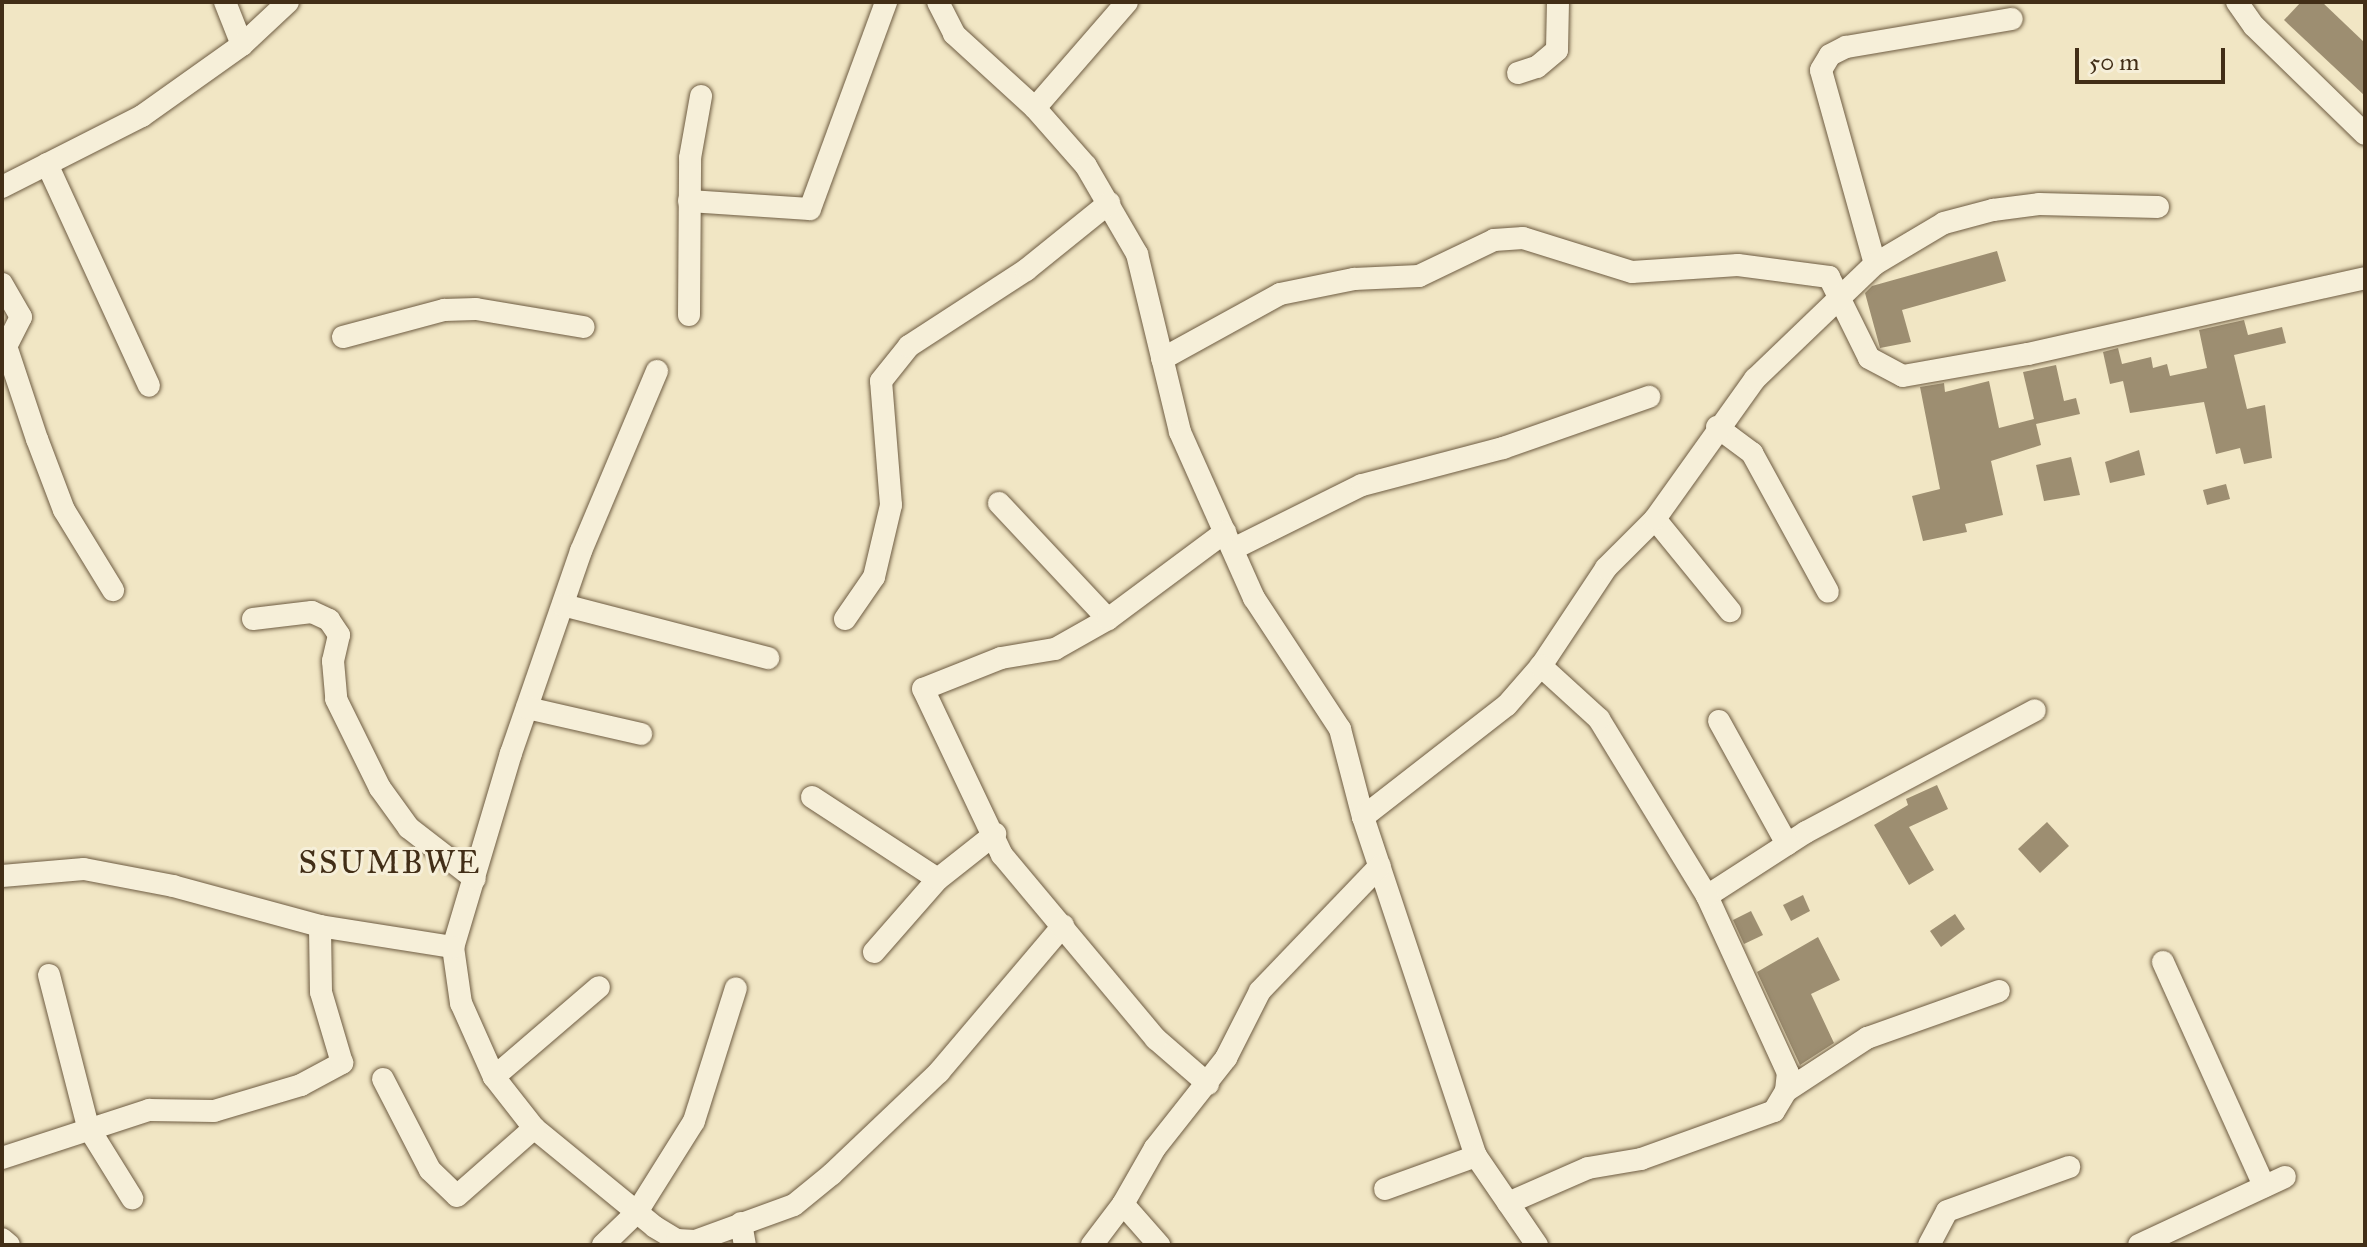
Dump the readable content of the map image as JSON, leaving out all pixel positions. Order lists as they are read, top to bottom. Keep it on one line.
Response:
{"districts":["SSUMBWE"],"scale_bar":"50 m"}
